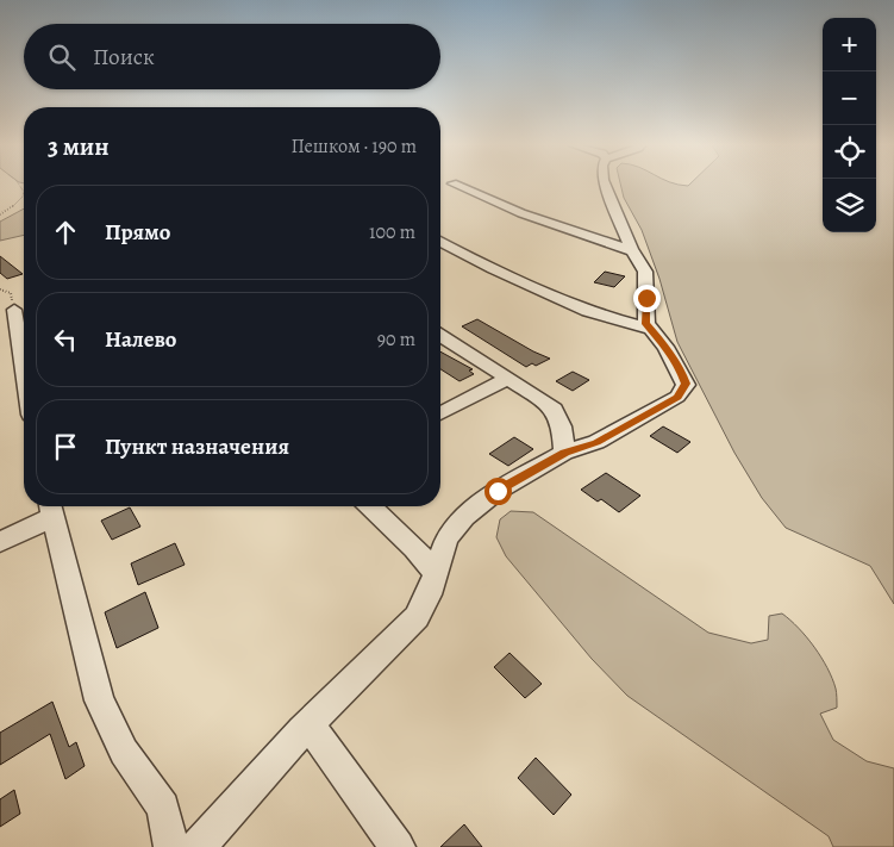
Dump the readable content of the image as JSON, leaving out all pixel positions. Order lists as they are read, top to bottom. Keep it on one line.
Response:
{"page":{"map_buttons":["+","−"],"search":"Поиск","heading":["3 мин","Пешком · 190 m"],"list":[["Прямо","100 m"],["Налево","90 m"],"Пункт назначения"]}}
